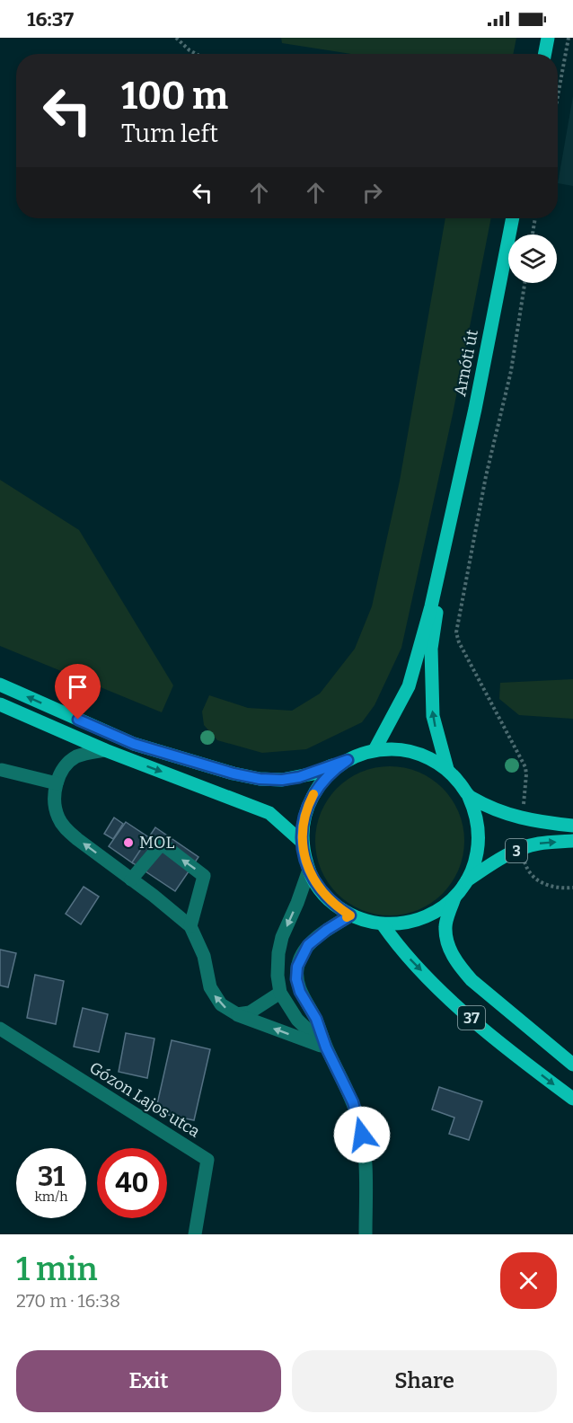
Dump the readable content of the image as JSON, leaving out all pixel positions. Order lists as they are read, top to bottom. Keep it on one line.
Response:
{"streets":{"main road":["Arnóti út","3","37"],"street":["Gózon Lajos utca"]},"crossings":[["3","37"]],"places":["MOL"],"page":{"status":"16:37","turn":["100 m","Turn left"],"speed":"31 km/h","limit":"40","heading":["1 min","270 m · 16:38"],"buttons":["Exit","Share"]}}
